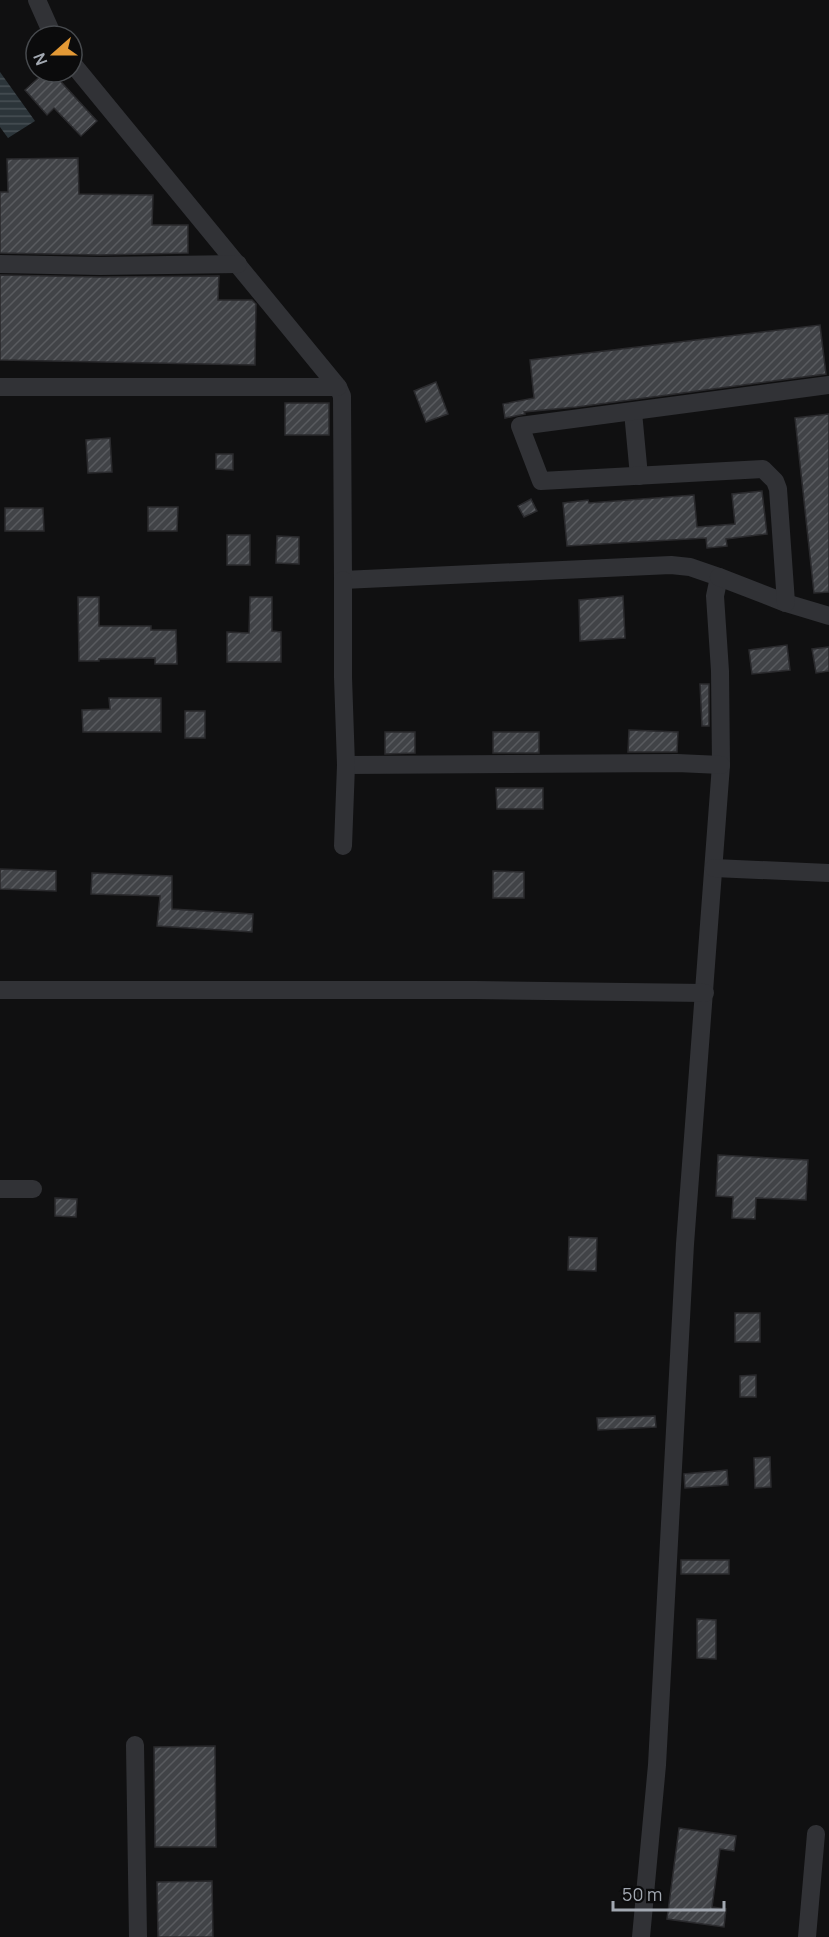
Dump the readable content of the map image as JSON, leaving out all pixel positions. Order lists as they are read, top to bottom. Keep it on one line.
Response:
{"scale_bar":"50 m","north":"left"}
